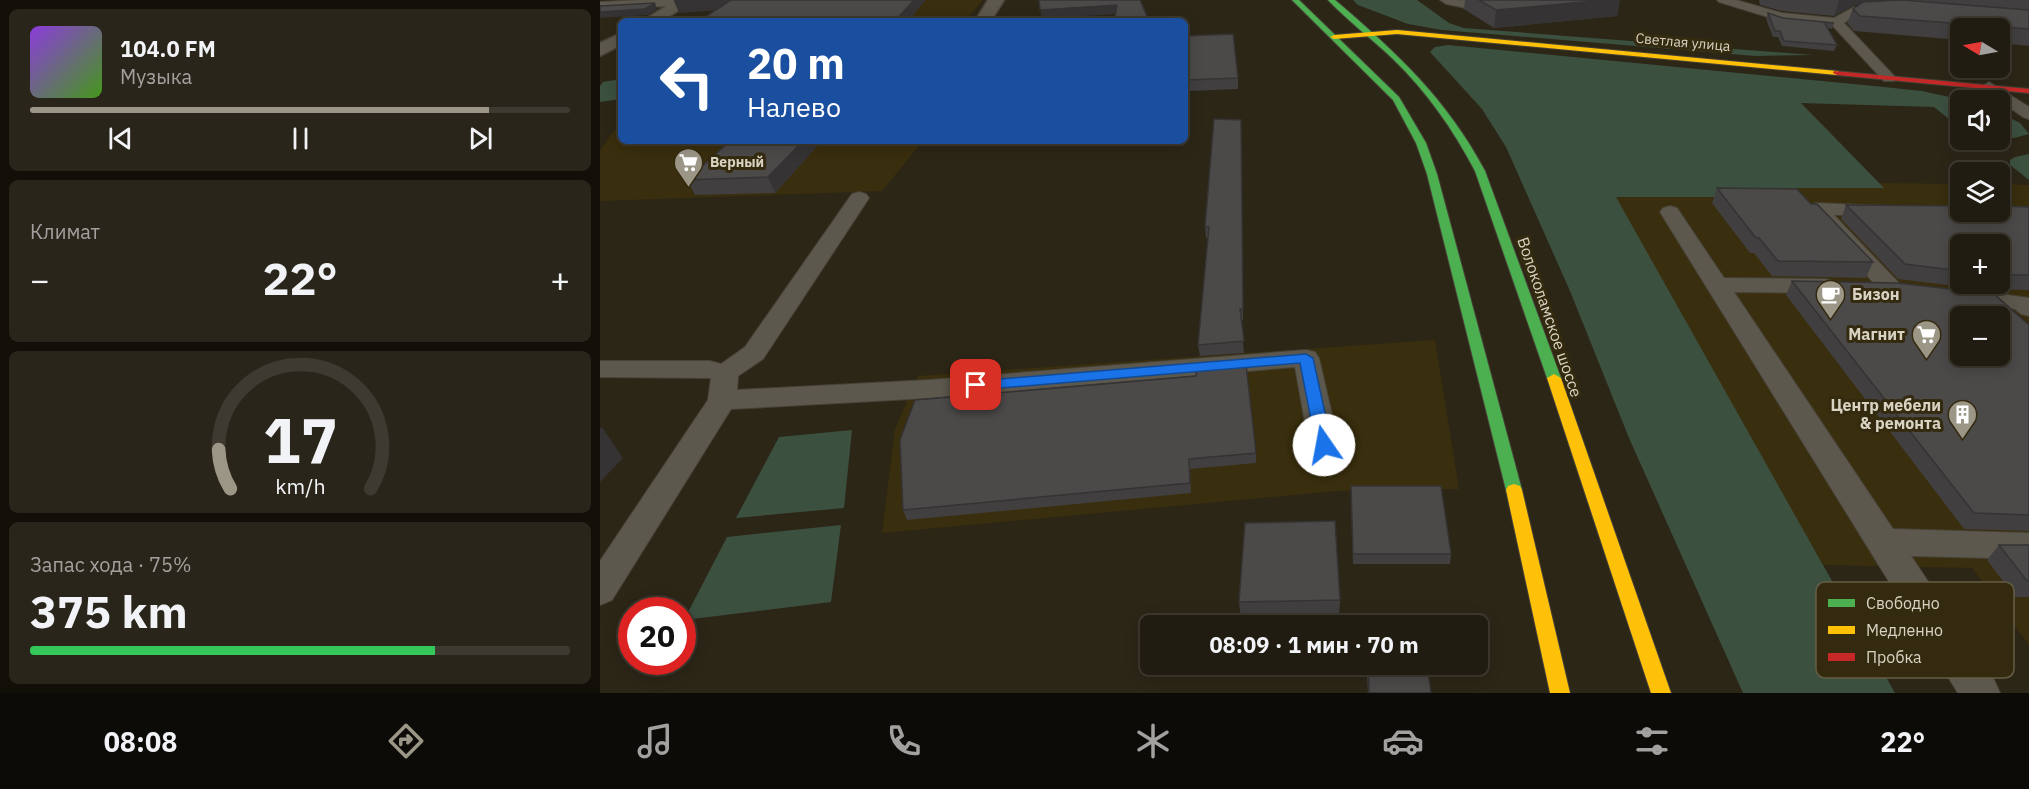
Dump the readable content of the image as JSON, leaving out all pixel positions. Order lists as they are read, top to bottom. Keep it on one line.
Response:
{"streets":{"main road":["Светлая улица","Волоколамское шоссе"]},"crossings":[["Светлая улица","Волоколамское шоссе"]],"places":{"supermarket":["Верный","Магнит"],"cafe":["Бизон"],"building":["Центр мебели & ремонта"]},"legend":["Свободно","Медленно","Пробка"],"north":"left","page":{"map_buttons":["+","−"],"turn":["20 m","Налево"],"song":["104.0 FM","Музыка"],"tile":["Климат",["Запас хода · 75%","375 km"]],"heat":["−","22°","+"],"limit":"20","trip":"08:09 · 1 мин · 70 m","tabs":["08:08","22°"],"gauge":["17","km/h"]}}
